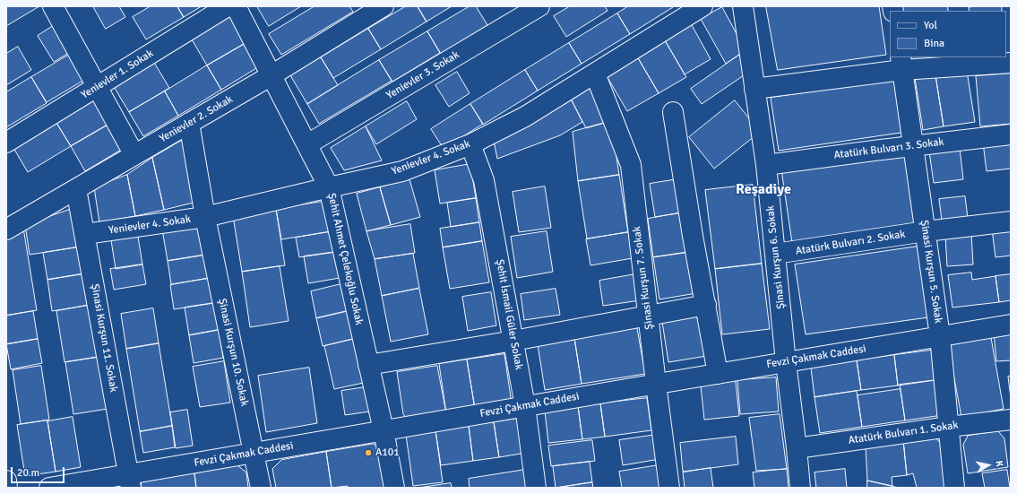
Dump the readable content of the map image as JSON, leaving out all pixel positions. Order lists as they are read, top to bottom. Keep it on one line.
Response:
{"streets":{"street":["Yenievler 1. Sokak","Yenievler 3. Sokak","Yenievler 2. Sokak","Atatürk Bulvarı 3. Sokak","Yenievler 4. Sokak","Atatürk Bulvarı 2. Sokak","Şinasi Kurşun 6. Sokak","Şehit Ahmet Çelekoğlu Sokak","Şinasi Kurşun 5. Sokak","Şinasi Kurşun 7. Sokak","Şehit İsmail Güler Sokak","Şinasi Kurşun 11. Sokak","Şinasi Kurşun 10. Sokak","Fevzi Çakmak Caddesi","Atatürk Bulvarı 1. Sokak"]},"crossings":[["Yenievler 3. Sokak","Şehit Ahmet Çelekoğlu Sokak"],["Yenievler 2. Sokak","Şehit Ahmet Çelekoğlu Sokak"],["Yenievler 2. Sokak","Şinasi Kurşun 11. Sokak"],["Yenievler 2. Sokak","Şinasi Kurşun 10. Sokak"],["Atatürk Bulvarı 3. Sokak","Şinasi Kurşun 6. Sokak"],["Atatürk Bulvarı 3. Sokak","Şinasi Kurşun 5. Sokak"],["Yenievler 4. Sokak","Şehit Ahmet Çelekoğlu Sokak"],["Yenievler 4. Sokak","Şinasi Kurşun 7. Sokak"],["Yenievler 4. Sokak","Şehit İsmail Güler Sokak"],["Yenievler 4. Sokak","Şinasi Kurşun 11. Sokak"],["Yenievler 4. Sokak","Şinasi Kurşun 10. Sokak"],["Atatürk Bulvarı 2. Sokak","Şinasi Kurşun 6. Sokak"],["Atatürk Bulvarı 2. Sokak","Şinasi Kurşun 5. Sokak"],["Şinasi Kurşun 6. Sokak","Fevzi Çakmak Caddesi"],["Şinasi Kurşun 6. Sokak","Atatürk Bulvarı 1. Sokak"],["Şehit Ahmet Çelekoğlu Sokak","Fevzi Çakmak Caddesi"],["Şinasi Kurşun 5. Sokak","Fevzi Çakmak Caddesi"],["Şinasi Kurşun 5. Sokak","Atatürk Bulvarı 1. Sokak"],["Şinasi Kurşun 7. Sokak","Fevzi Çakmak Caddesi"],["Şehit İsmail Güler Sokak","Fevzi Çakmak Caddesi"],["Şinasi Kurşun 11. Sokak","Fevzi Çakmak Caddesi"],["Şinasi Kurşun 10. Sokak","Fevzi Çakmak Caddesi"]],"districts":["Reşadiye"],"places":["A101"],"legend":["Yol","Bina"],"scale_bar":"20 m","north":"right"}
